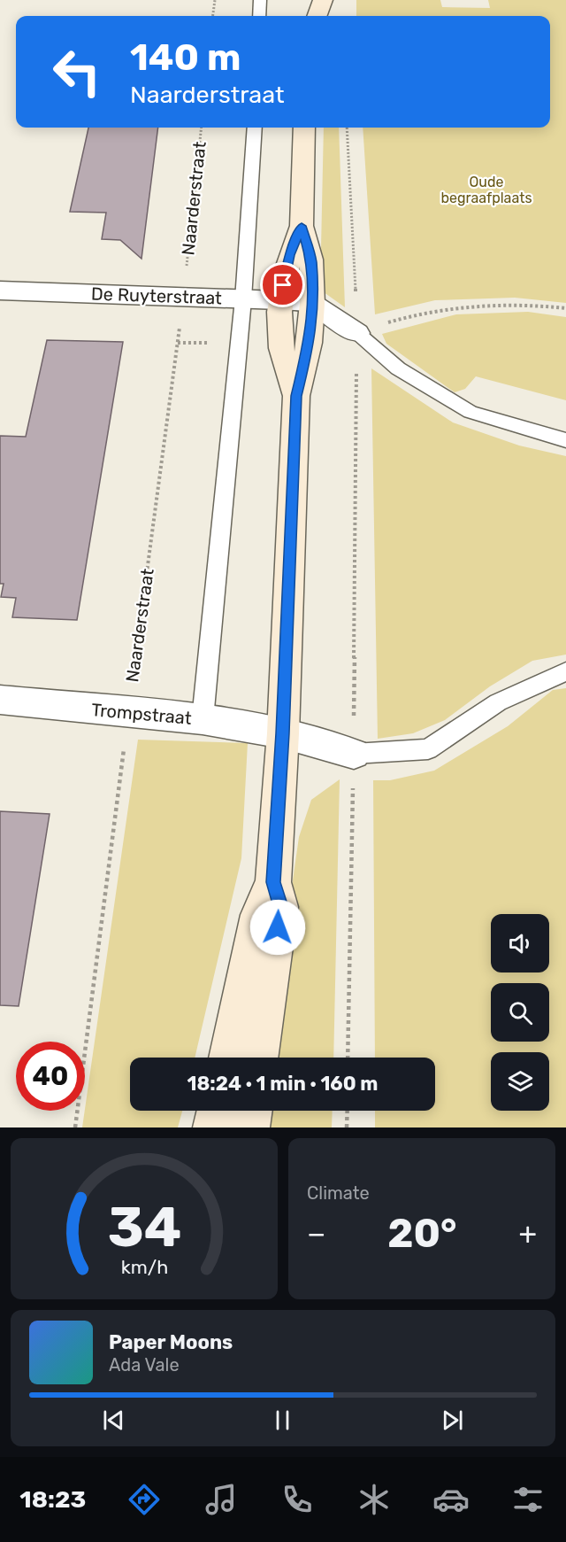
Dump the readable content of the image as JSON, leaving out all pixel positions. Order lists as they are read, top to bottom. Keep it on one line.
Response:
{"streets":{"street":["De Ruyterstraat","Trompstraat"],"path":["Naarderstraat"]},"crossings":[["Naarderstraat","De Ruyterstraat"],["Naarderstraat","Trompstraat"]],"parks":["Oude begraafplaats"],"page":{"turn":["140 m","Naarderstraat"],"limit":"40","trip":"18:24 · 1 min · 160 m","tile":"Climate","heat":["−","20°","+"],"song":["Paper Moons","Ada Vale"],"tabs":"18:23","gauge":["34","km/h"]}}
